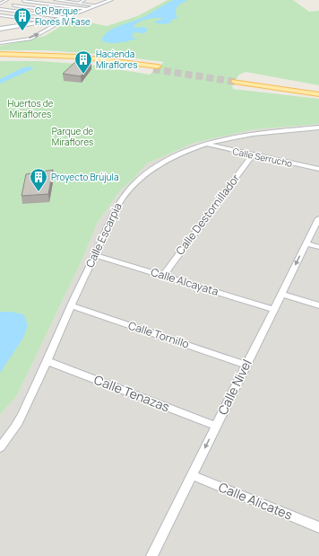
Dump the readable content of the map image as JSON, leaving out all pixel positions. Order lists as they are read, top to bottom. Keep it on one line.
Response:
{"streets":{"street":["Calle Serrucho","Calle Destornillador","Calle Escarpia","Calle Alcayata","Calle Tornillo","Calle Nivel","Calle Tenazas","Calle Alicates"]},"crossings":[["Calle Serrucho","Calle Destornillador"],["Calle Serrucho","Calle Escarpia"],["Calle Destornillador","Calle Alcayata"],["Calle Escarpia","Calle Alcayata"],["Calle Escarpia","Calle Tornillo"],["Calle Escarpia","Calle Tenazas"],["Calle Alcayata","Calle Nivel"],["Calle Tornillo","Calle Nivel"],["Calle Nivel","Calle Tenazas"],["Calle Nivel","Calle Alicates"]],"parks":["Huertos de Miraflores","Parque de Miraflores"],"places":{"building":["CR Parque Flores IV Fase","Hacienda Miraflores","Proyecto Brújula"]}}
